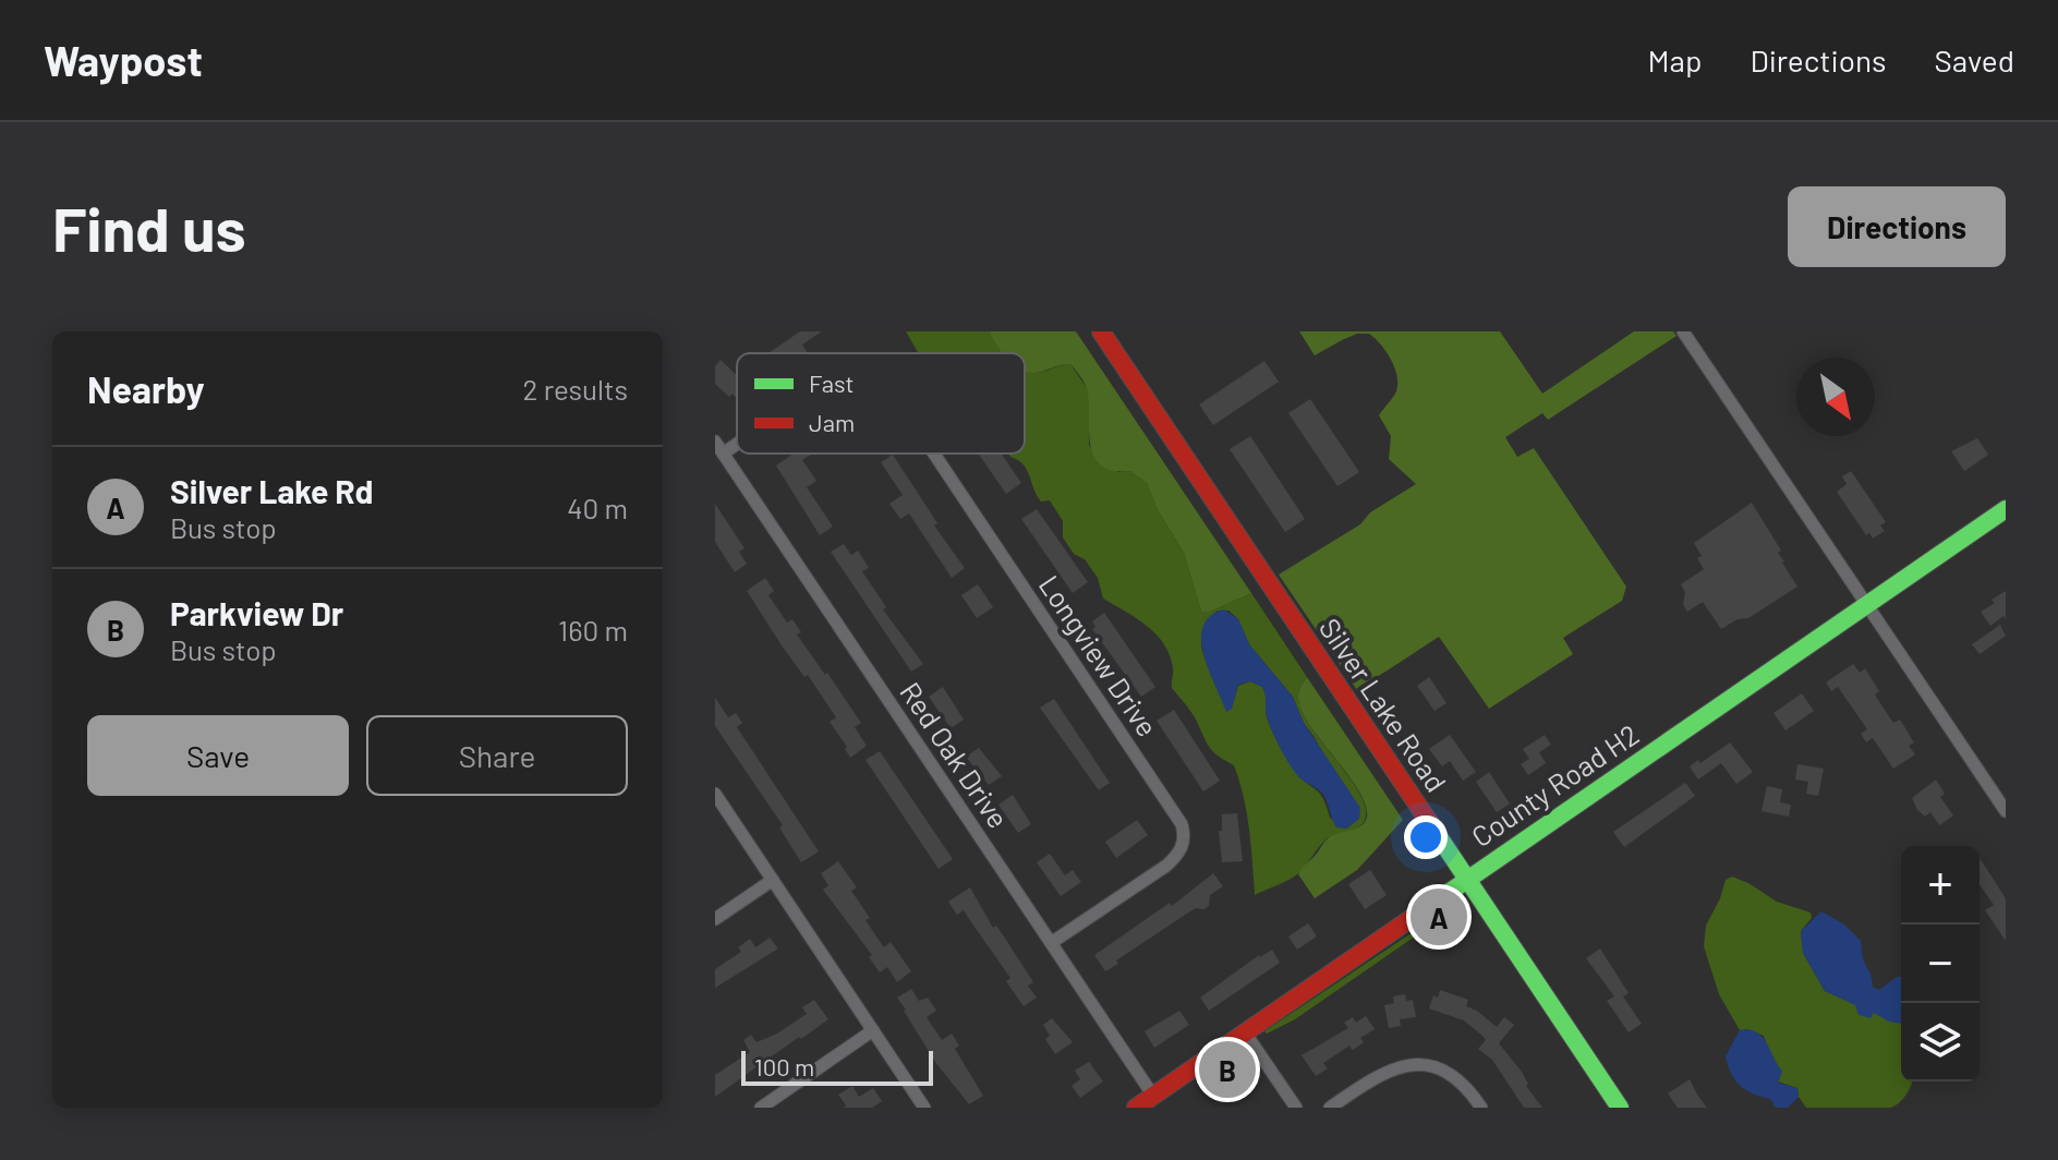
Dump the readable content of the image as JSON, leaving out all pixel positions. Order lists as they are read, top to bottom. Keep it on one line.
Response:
{"streets":{"street":["Longview Drive","Silver Lake Road","Red Oak Drive","County Road H2"]},"crossings":[["Longview Drive","Red Oak Drive"],["Silver Lake Road","County Road H2"],["Red Oak Drive","County Road H2"]],"legend":["Fast","Jam"],"scale_bar":"100 m","north":"bottom right","page":{"header":"Waypost","nav":["Map","Directions","Saved"],"buttons":["Directions",["Save","Share"]],"title":"Find us","heading":["Nearby","2 results"],"list":[{"mark":"A","name":"Silver Lake Rd","note":"Bus stop","value":"40 m"},{"mark":"B","name":"Parkview Dr","note":"Bus stop","value":"160 m"}],"map_buttons":["+","−"],"pins":["A","B"],"scale":"100 m"}}
